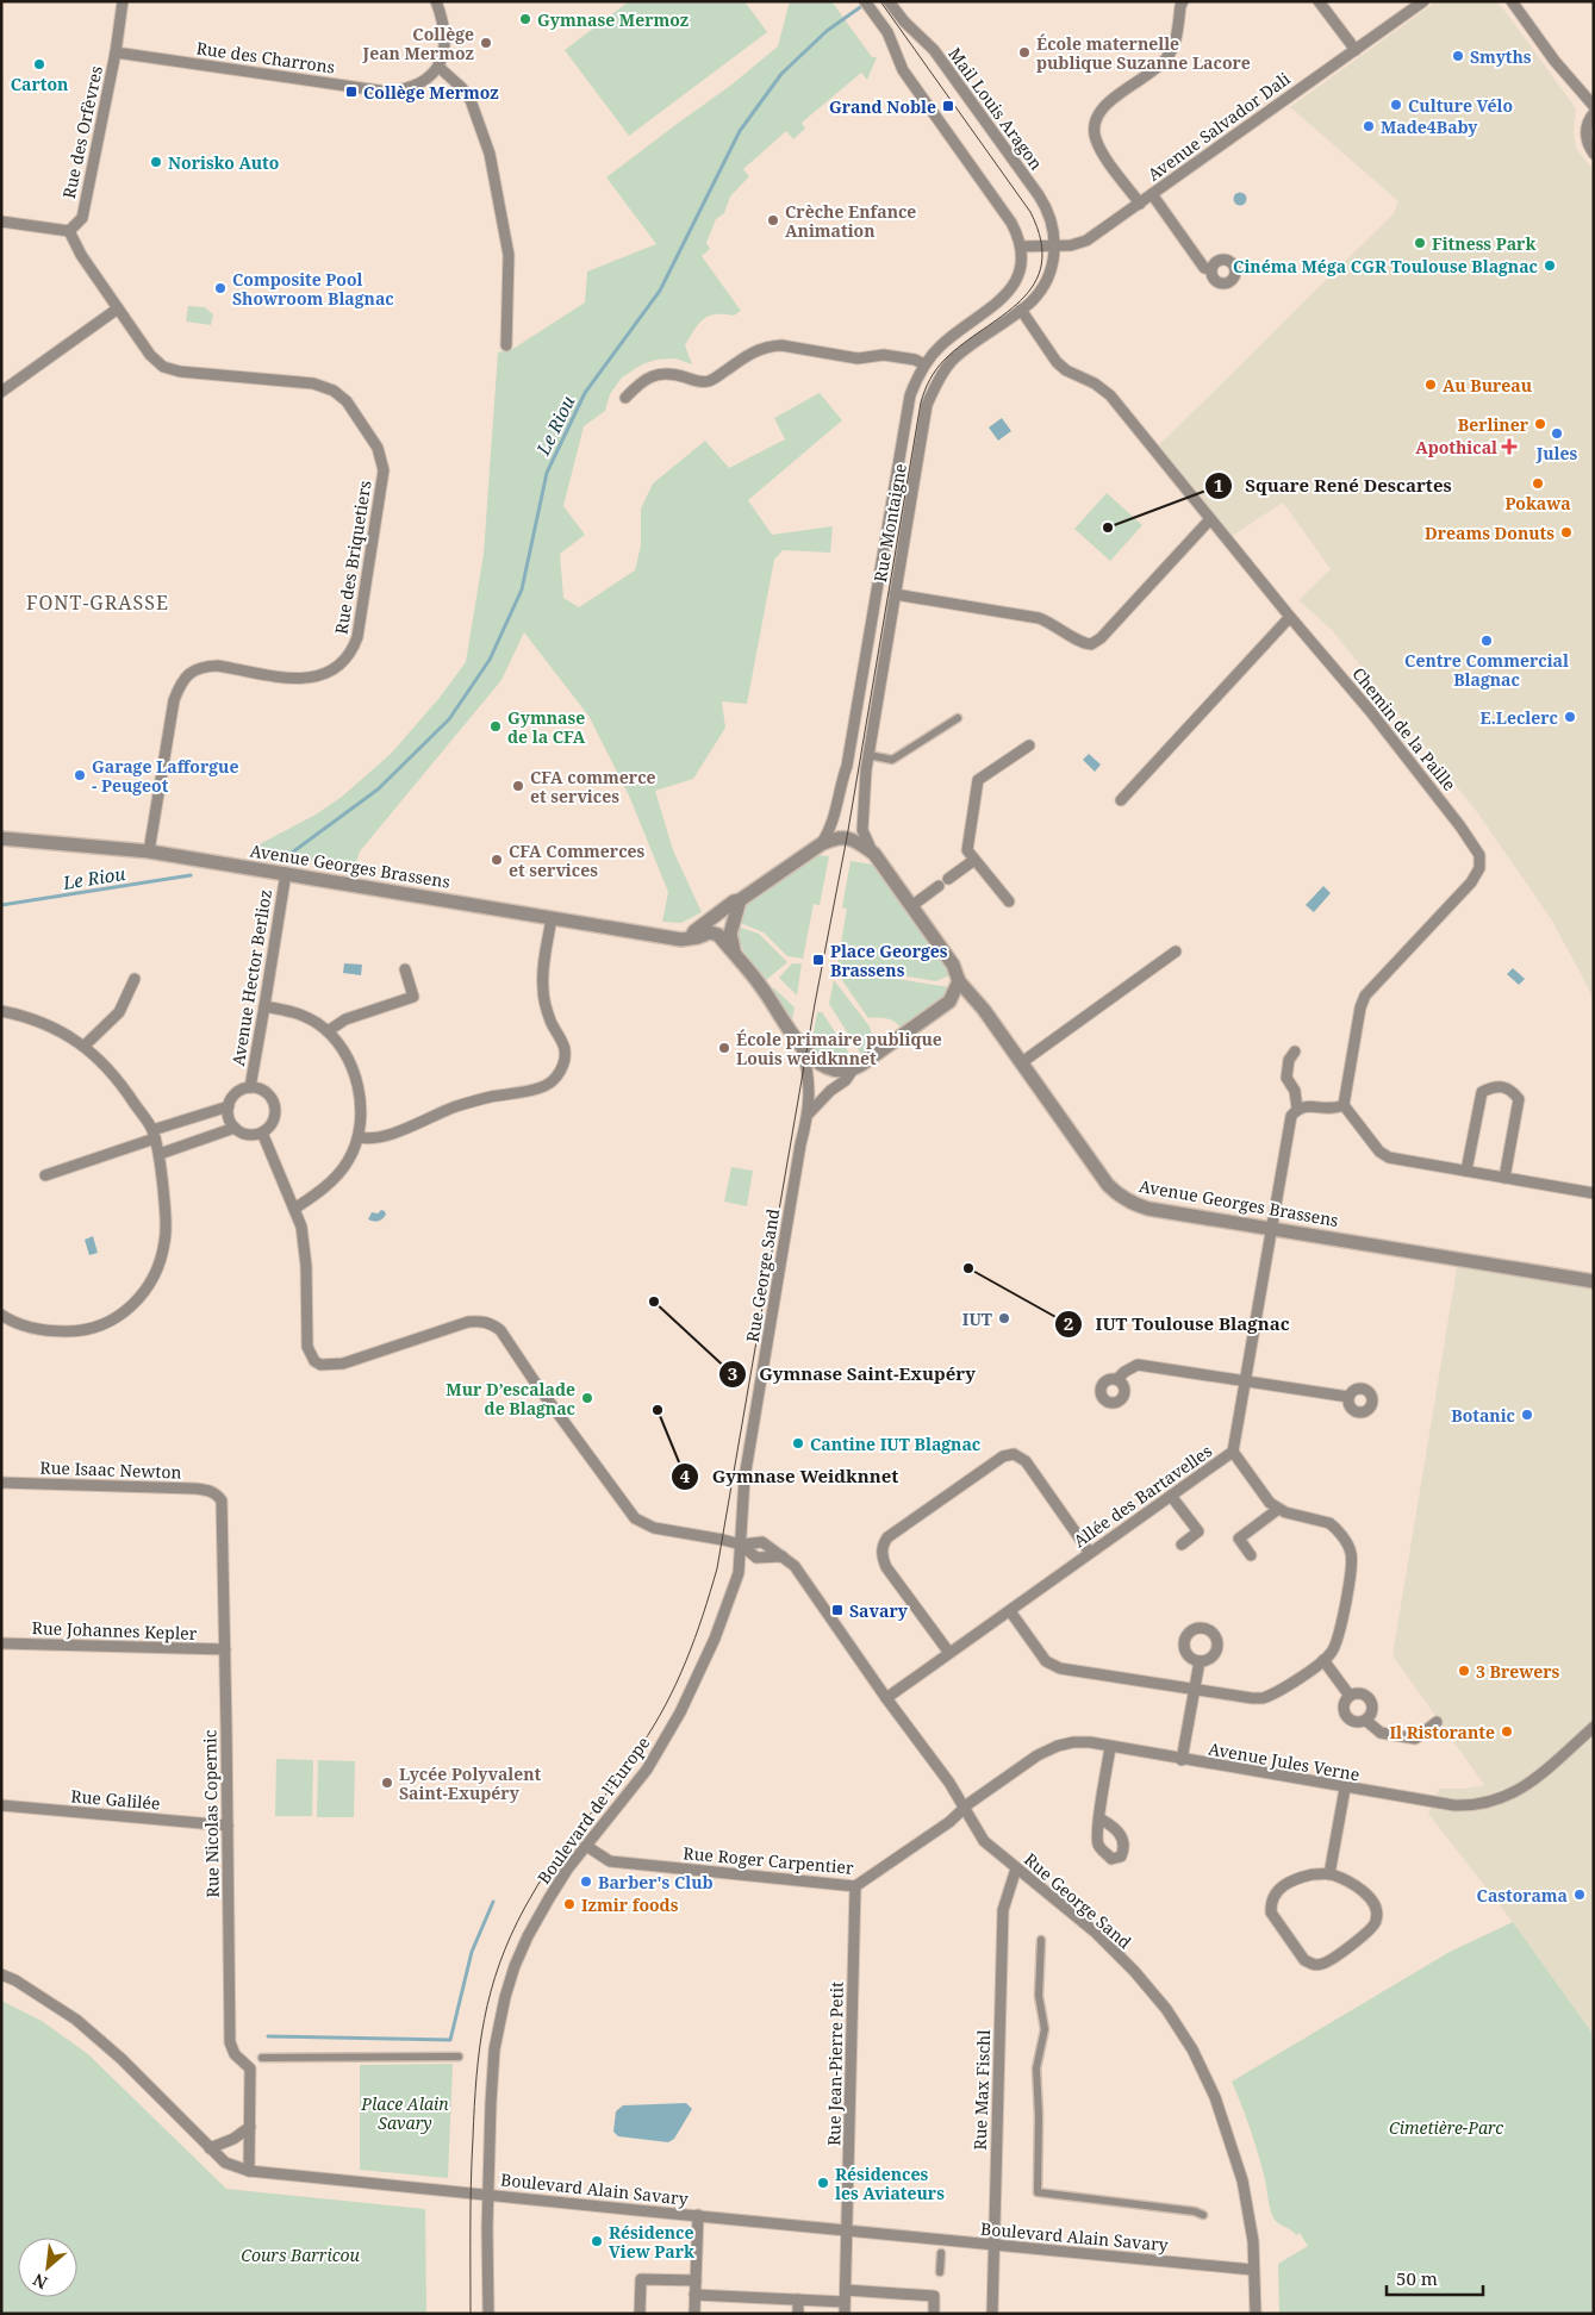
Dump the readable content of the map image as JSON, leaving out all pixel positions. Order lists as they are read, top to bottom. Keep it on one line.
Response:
{"streets":{"street":["Rue des Charrons","Mail Louis Aragon","Avenue Salvador Dali","Rue des Orfèvres","Rue Montaigne","Rue des Briquetiers","Chemin de la Paille","Avenue Georges Brassens","Avenue Hector Berlioz","Rue George Sand","Rue Isaac Newton","Allée des Bartavelles","Rue Johannes Kepler","Avenue Jules Verne","Rue Galilée","Boulevard de l'Europe","Rue Nicolas Copernic","Rue Roger Carpentier","Rue Jean-Pierre Petit","Rue Max Fischl","Boulevard Alain Savary"]},"crossings":[["Rue des Charrons","Rue des Orfèvres"],["Mail Louis Aragon","Avenue Salvador Dali"],["Mail Louis Aragon","Rue Montaigne"],["Avenue Salvador Dali","Rue Montaigne"],["Rue des Orfèvres","Rue des Briquetiers"],["Rue Montaigne","Chemin de la Paille"],["Rue des Briquetiers","Avenue Georges Brassens"],["Avenue Georges Brassens","Avenue Hector Berlioz"],["Avenue Georges Brassens","Allée des Bartavelles"],["Rue George Sand","Allée des Bartavelles"],["Rue George Sand","Avenue Jules Verne"],["Rue George Sand","Boulevard de l'Europe"],["Rue George Sand","Rue Roger Carpentier"],["Rue George Sand","Rue Max Fischl"],["Rue George Sand","Boulevard Alain Savary"],["Rue Isaac Newton","Rue Nicolas Copernic"],["Rue Johannes Kepler","Rue Nicolas Copernic"],["Avenue Jules Verne","Rue Roger Carpentier"],["Rue Galilée","Rue Nicolas Copernic"],["Boulevard de l'Europe","Rue Roger Carpentier"],["Boulevard de l'Europe","Boulevard Alain Savary"],["Rue Nicolas Copernic","Boulevard Alain Savary"],["Rue Roger Carpentier","Rue Jean-Pierre Petit"],["Rue Jean-Pierre Petit","Boulevard Alain Savary"],["Rue Max Fischl","Boulevard Alain Savary"]],"districts":["FONT-GRASSE"],"water":["Le Riou"],"parks":["Place Alain Savary","Cimetière-Parc","Cours Barricou"],"places":{"other":["Gymnase Mermoz","Collège Jean Mermoz","École maternelle publique Suzanne Lacore","Smyths","Carton","Culture Vélo","Made4Baby","Norisko Auto","Crèche Enfance Animation","Fitness Park","Cinéma Méga CGR Toulouse Blagnac","Composite Pool Showroom Blagnac","Au Bureau","Berliner","Jules","Pokawa","Square René Descartes","Dreams Donuts","Centre Commercial Blagnac","E.Leclerc","Gymnase de la CFA","Garage Lafforgue - Peugeot","CFA commerce et services","CFA Commerces et services","École primaire publique Louis weidknnet","IUT Toulouse Blagnac","Gymnase Saint-Exupéry","IUT","Mur D’escalade de Blagnac","Gymnase Weidknnet","Botanic","Cantine IUT Blagnac","3 Brewers","Il Ristorante","Lycée Polyvalent Saint-Exupéry","Barber's Club","Castorama","Izmir foods","Résidences les Aviateurs","Résidence View Park"],"transit":["Collège Mermoz","Grand Noble","Place Georges Brassens","Savary"],"health":["Apothical"]},"scale_bar":"50 m","north":"bottom left"}
